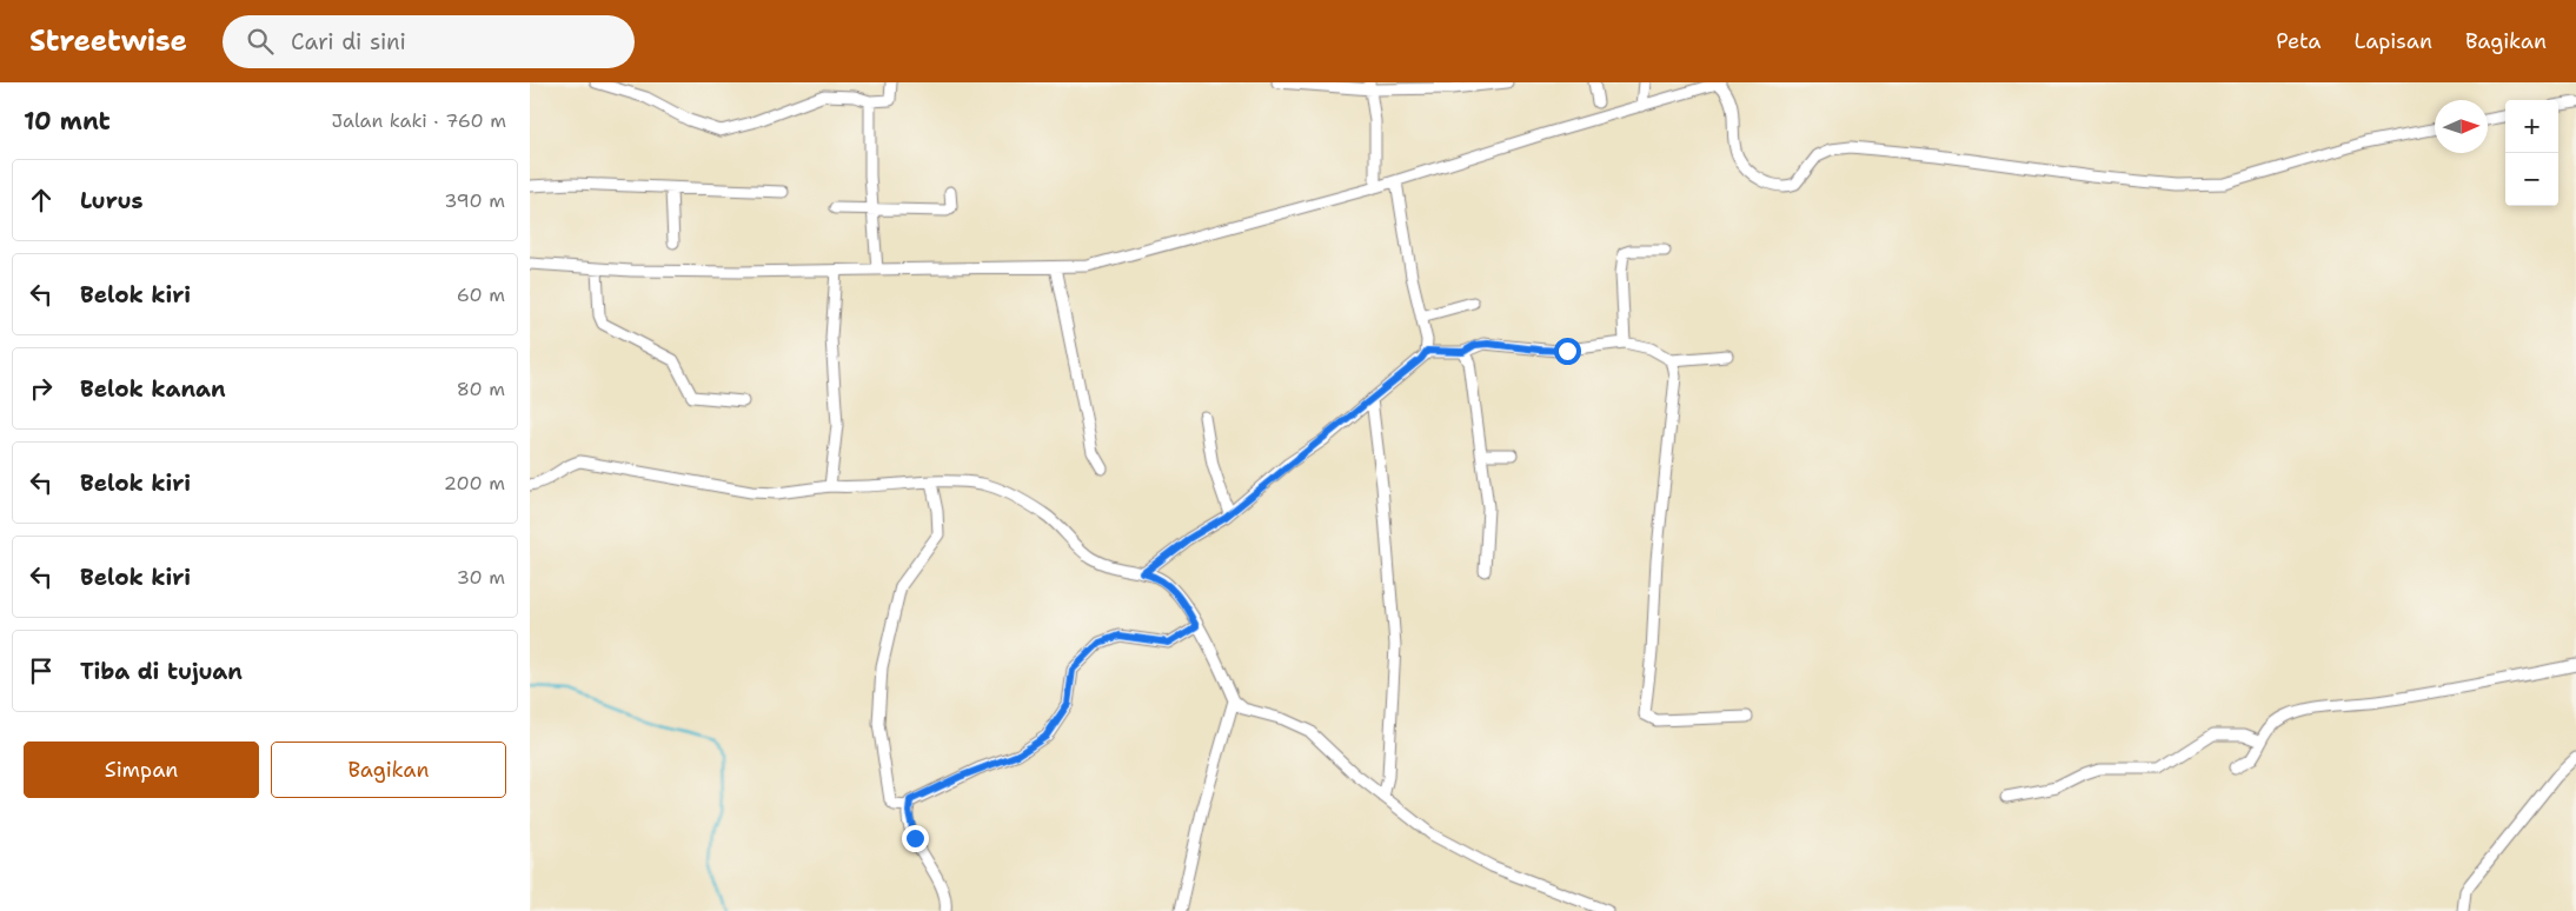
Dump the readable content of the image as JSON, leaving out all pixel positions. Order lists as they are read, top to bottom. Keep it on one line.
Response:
{"north":"right","page":{"header":"Streetwise","search":"Cari di sini","nav":["Peta","Lapisan","Bagikan"],"heading":["10 mnt","Jalan kaki · 760 m"],"map_buttons":["+","−"],"list":[["Lurus","390 m"],["Belok kiri","60 m"],["Belok kanan","80 m"],["Belok kiri","200 m"],["Belok kiri","30 m"],"Tiba di tujuan"],"buttons":["Simpan","Bagikan"]}}
